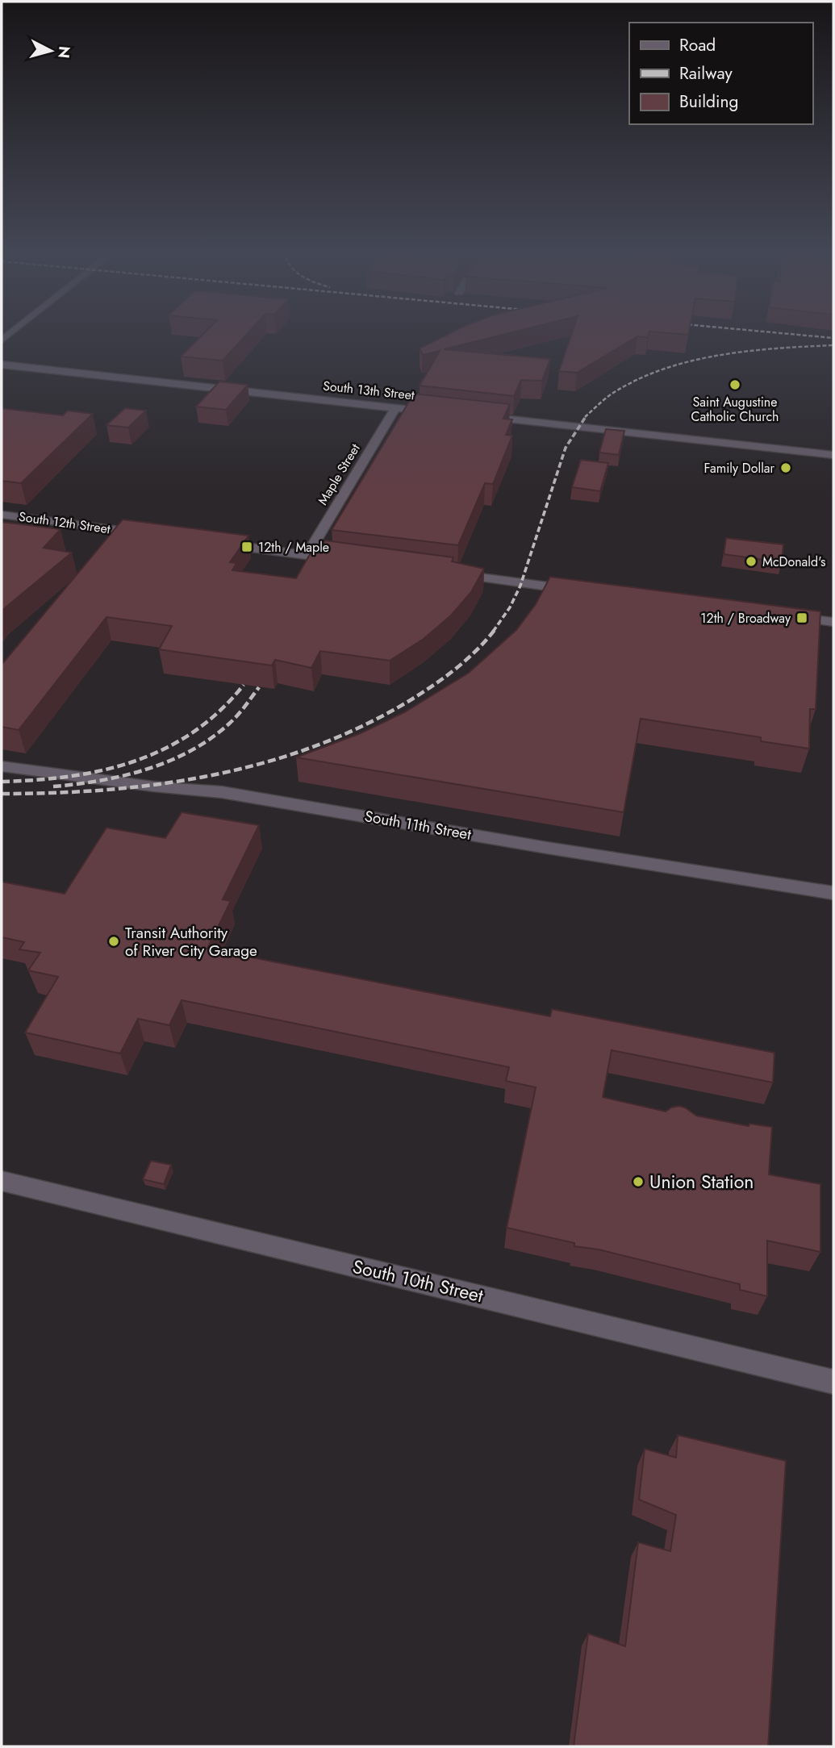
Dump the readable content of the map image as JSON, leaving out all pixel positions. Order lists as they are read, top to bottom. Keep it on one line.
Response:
{"streets":{"street":["South 13th Street","Maple Street","South 12th Street","South 11th Street","South 10th Street"]},"crossings":[["South 13th Street","Maple Street"]],"places":{"other":["Saint Augustine Catholic Church","Family Dollar","McDonald's","Transit Authority of River City Garage","Union Station"],"transit":["12th / Maple","12th / Broadway"]},"legend":["Road","Railway","Building"],"north":"right"}
